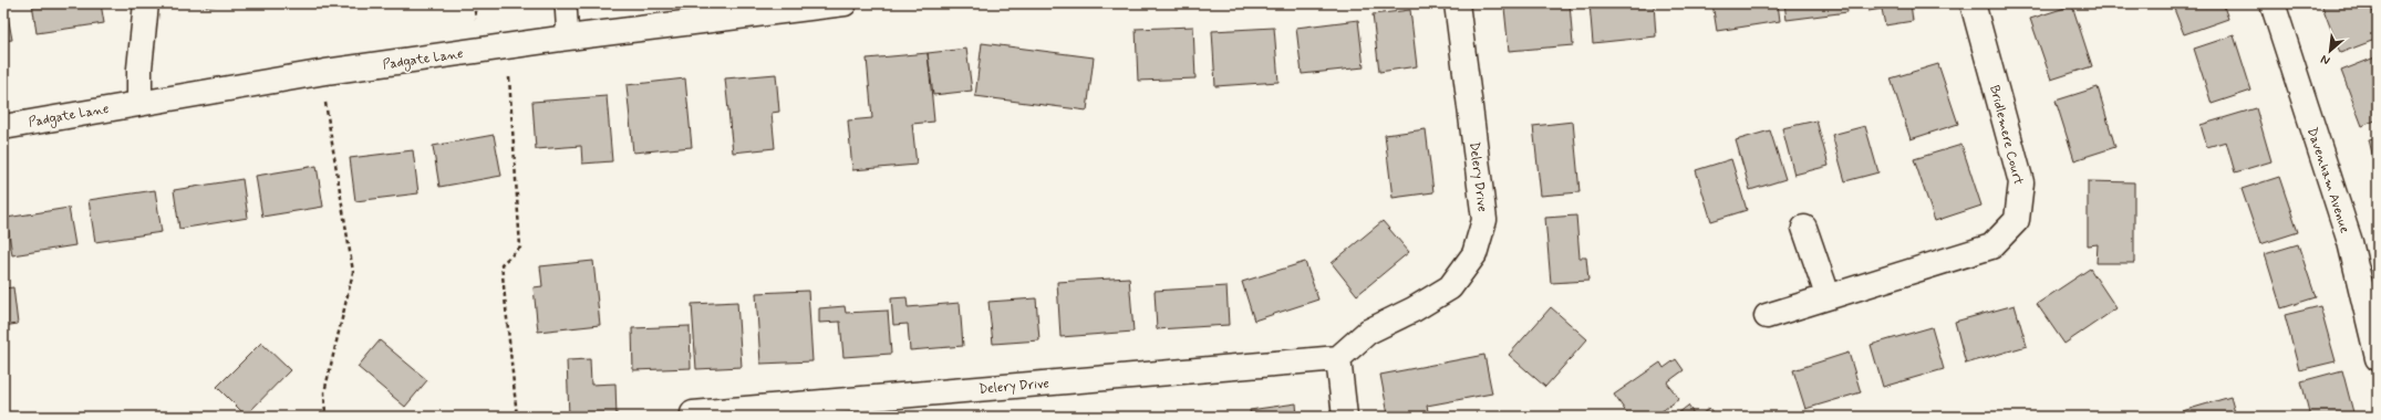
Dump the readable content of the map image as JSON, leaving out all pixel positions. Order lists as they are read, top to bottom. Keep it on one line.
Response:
{"streets":{"street":["Padgate Lane","Bridlemere Court","Delery Drive","Davenham Avenue"]},"north":"bottom left"}
